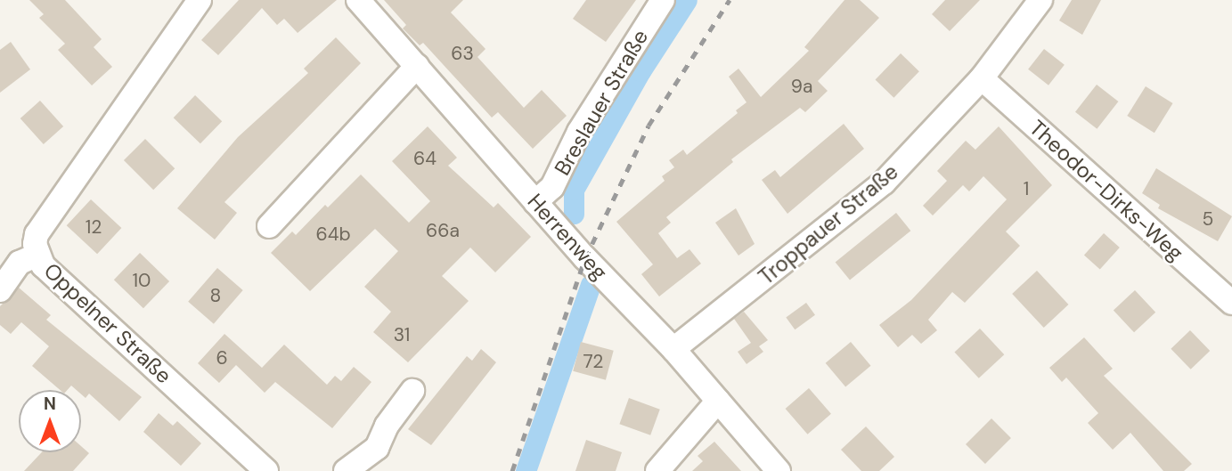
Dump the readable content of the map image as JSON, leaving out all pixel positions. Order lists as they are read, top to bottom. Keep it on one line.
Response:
{"streets":{"street":["Breslauer Straße","Theodor-Dirks-Weg","Troppauer Straße","Herrenweg","Oppelner Straße"]},"crossings":[["Breslauer Straße","Herrenweg"],["Theodor-Dirks-Weg","Troppauer Straße"],["Troppauer Straße","Herrenweg"]],"house_numbers":["63","9a","64","1","5","12","66a","64b","10","8","31","6","72"],"north":"top"}
